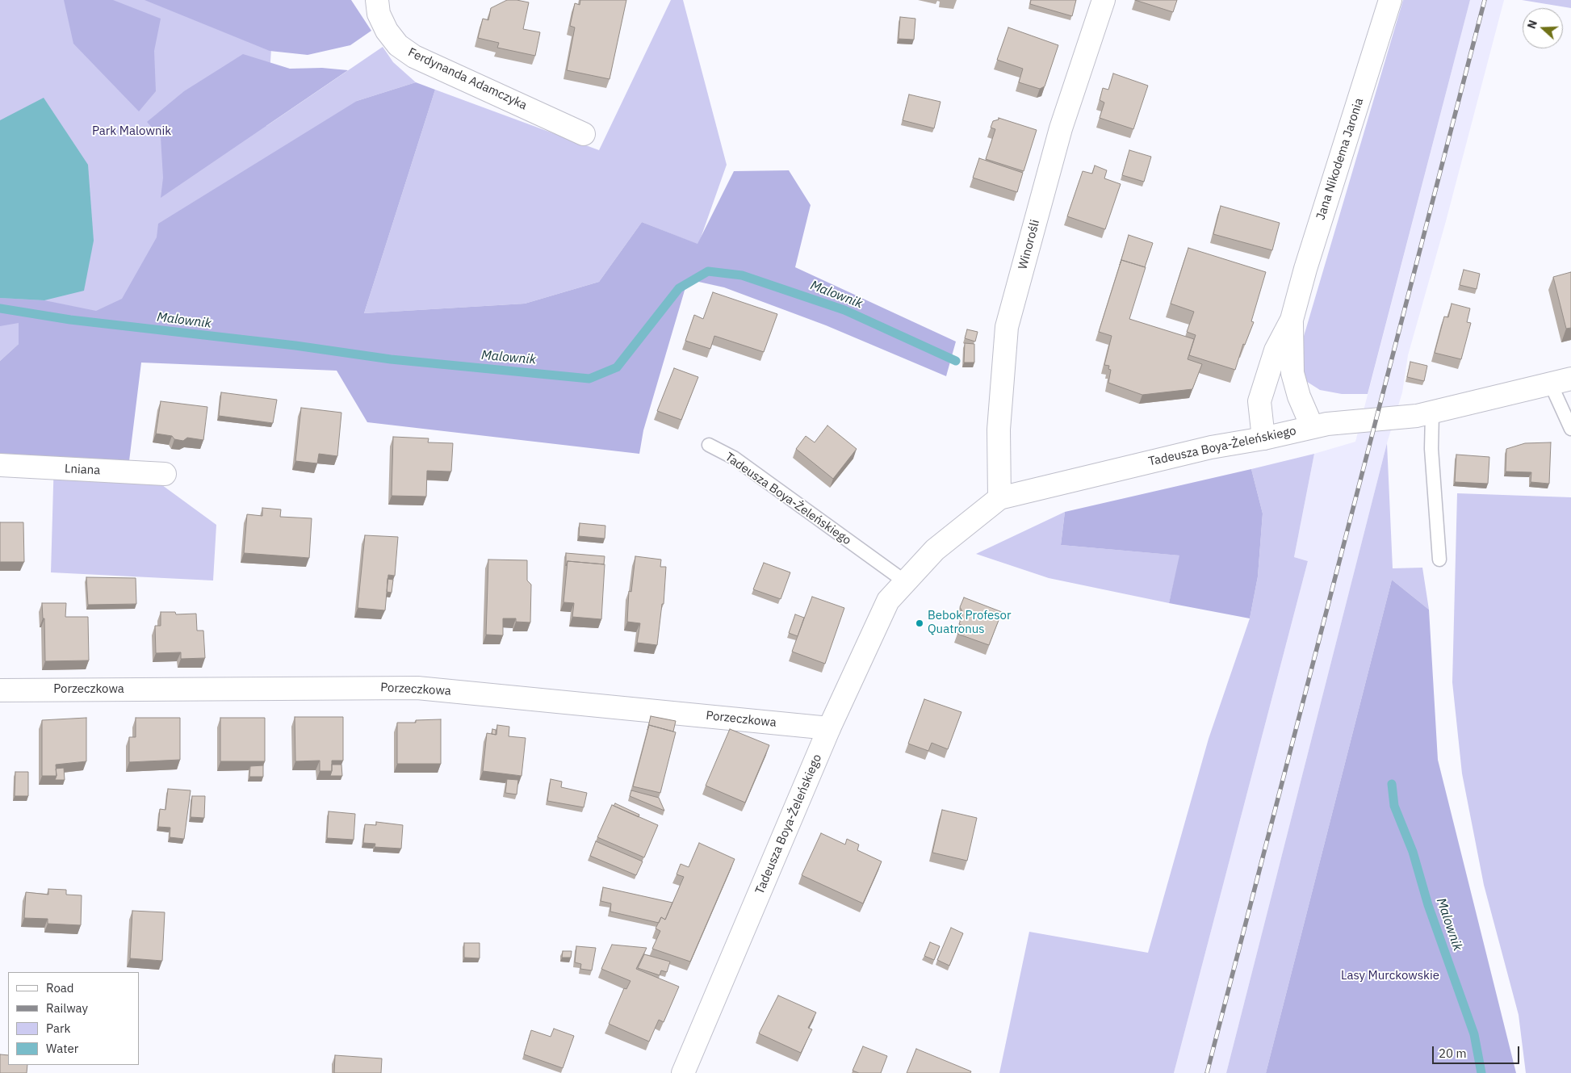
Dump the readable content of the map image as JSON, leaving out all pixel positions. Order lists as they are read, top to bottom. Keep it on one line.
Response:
{"streets":{"street":["Ferdynanda Adamczyka","Jana Nikodema Jaronia","Winorośli","Tadeusza Boya-Żeleńskiego","Lniana","Porzeczkowa"]},"crossings":[["Jana Nikodema Jaronia","Tadeusza Boya-Żeleńskiego"],["Winorośli","Tadeusza Boya-Żeleńskiego"],["Tadeusza Boya-Żeleńskiego","Porzeczkowa"]],"water":["Malownik"],"parks":["Park Malownik","Lasy Murckowskie"],"places":["Bebok Profesor Quatronus"],"legend":["Road","Railway","Park","Water"],"scale_bar":"20 m","north":"left"}
